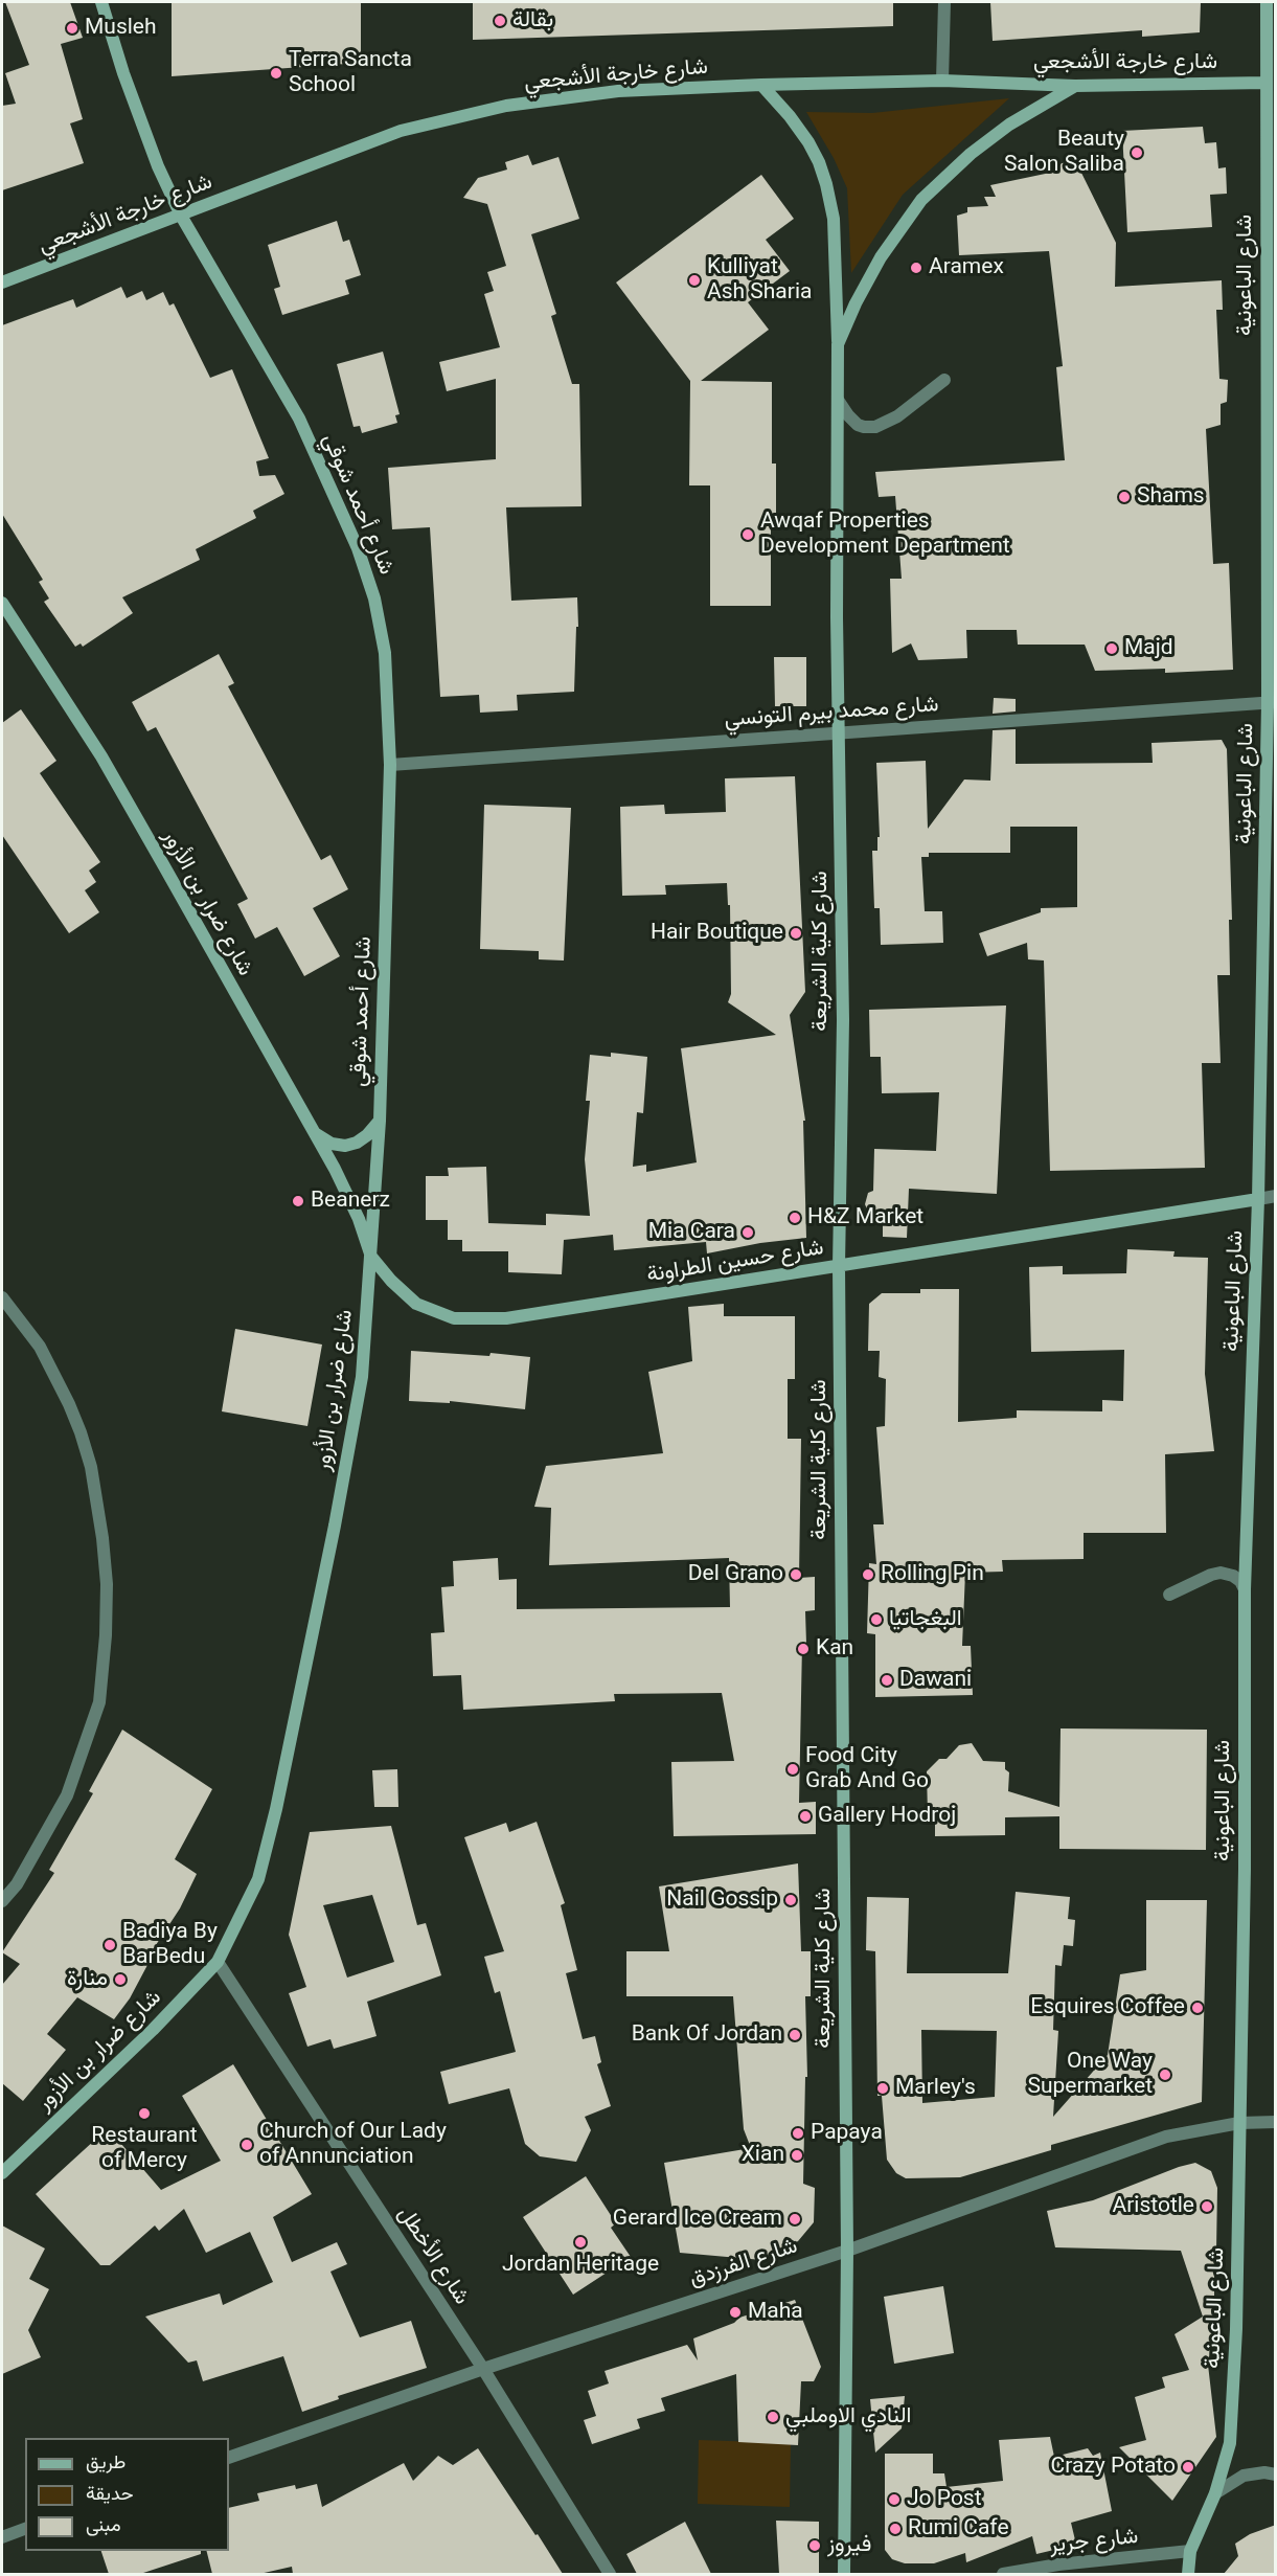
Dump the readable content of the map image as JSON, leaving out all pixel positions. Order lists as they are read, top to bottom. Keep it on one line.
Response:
{"streets":{"street":["شارع خارجة الأشجعي","شارع الباعونية","شارع أحمد شوقي","شارع محمد بيرم التونسي","شارع ضرار بن الأزور","شارع كلية الشريعة","شارع حسين الطراونة","شارع الأخطل","شارع الفرزدق","شارع جرير"]},"crossings":[["شارع خارجة الأشجعي","شارع الباعونية"],["شارع خارجة الأشجعي","شارع أحمد شوقي"],["شارع خارجة الأشجعي","شارع كلية الشريعة"],["شارع الباعونية","شارع محمد بيرم التونسي"],["شارع الباعونية","شارع حسين الطراونة"],["شارع الباعونية","شارع الفرزدق"],["شارع الباعونية","شارع جرير"],["شارع أحمد شوقي","شارع محمد بيرم التونسي"],["شارع أحمد شوقي","شارع ضرار بن الأزور"],["شارع أحمد شوقي","شارع حسين الطراونة"],["شارع محمد بيرم التونسي","شارع كلية الشريعة"],["شارع ضرار بن الأزور","شارع حسين الطراونة"],["شارع ضرار بن الأزور","شارع الأخطل"],["شارع كلية الشريعة","شارع حسين الطراونة"],["شارع كلية الشريعة","شارع الفرزدق"],["شارع الأخطل","شارع الفرزدق"]],"places":["بقالة","Musleh","Terra Sancta School","Beauty Salon Saliba","Aramex","Kulliyat Ash Sharia","Shams","Awqaf Properties Development Department","Majd","Hair Boutique","Beanerz","H&Z Market","Mia Cara","Del Grano","Rolling Pin","البغجاتيا","Kan","Dawani","Food City Grab And Go","Gallery Hodroj","Nail Gossip","Badiya By BarBedu","منارة","Esquires Coffee","Bank Of Jordan","One Way Supermarket","Marley's","Restaurant of Mercy","Papaya","Church of Our Lady of Annunciation","Xian","Aristotle","Gerard Ice Cream","Jordan Heritage","Maha","النادي الاوملبي","Crazy Potato","Jo Post","Rumi Cafe","فيروز"],"legend":["طريق","حديقة","مبنى"]}
